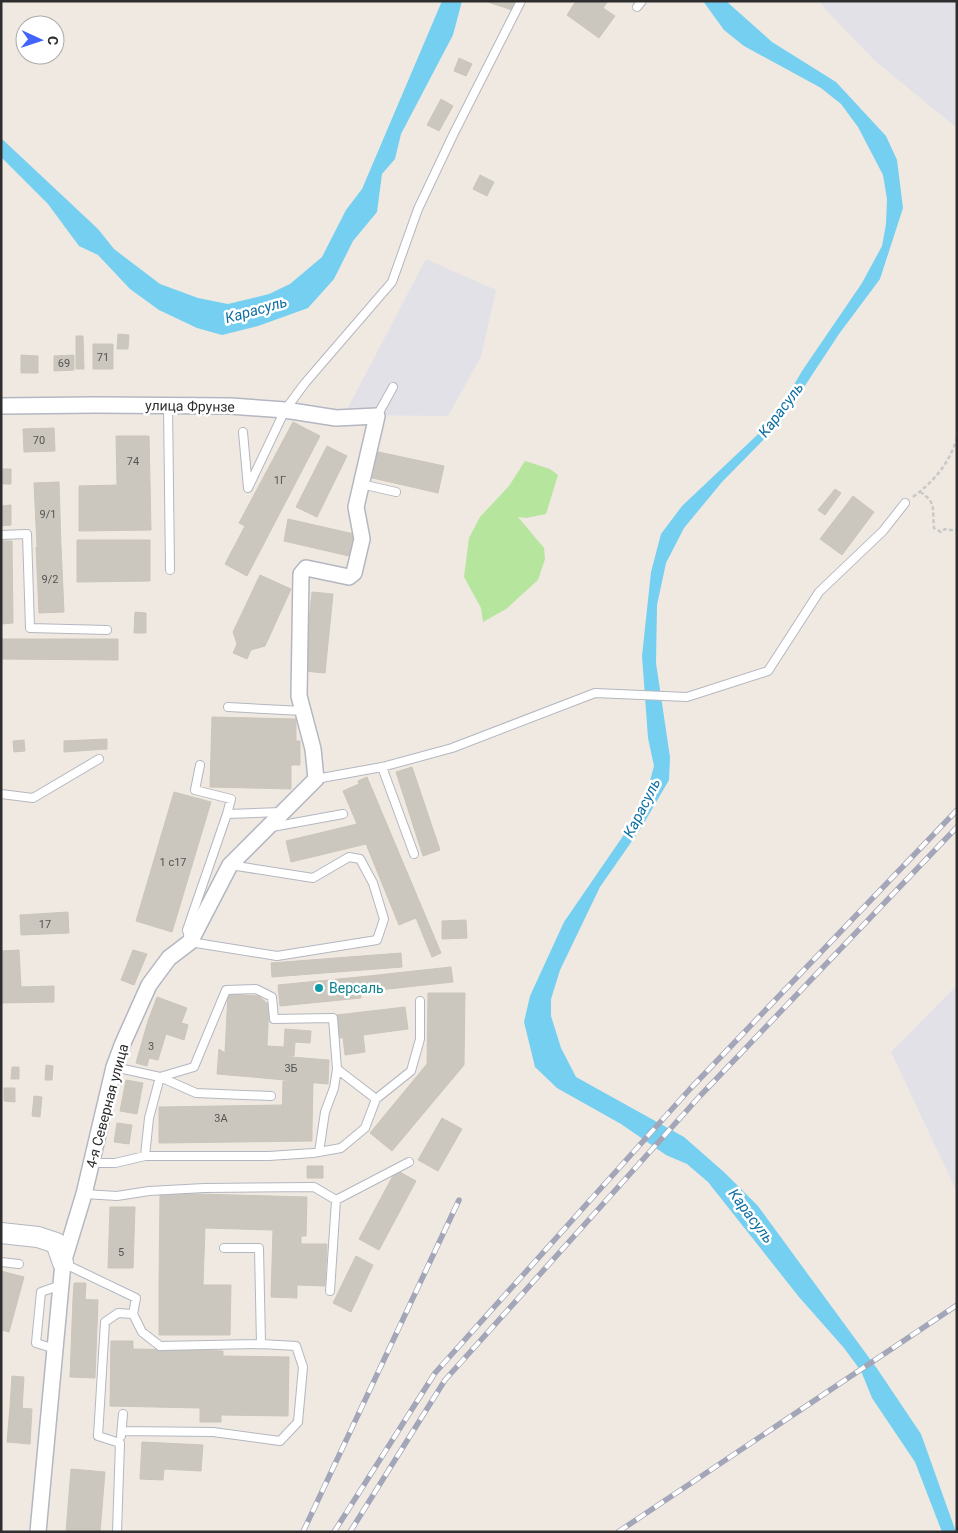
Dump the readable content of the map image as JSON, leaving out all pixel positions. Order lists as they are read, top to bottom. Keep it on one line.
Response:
{"streets":{"street":["улица Фрунзе","4-я Северная улица"]},"water":["Карасуль"],"places":["Версаль"],"house_numbers":["71","69","70","74","1Г","9/1","9/2","1 с17","17","3","3Б","3А","5"],"north":"right"}
